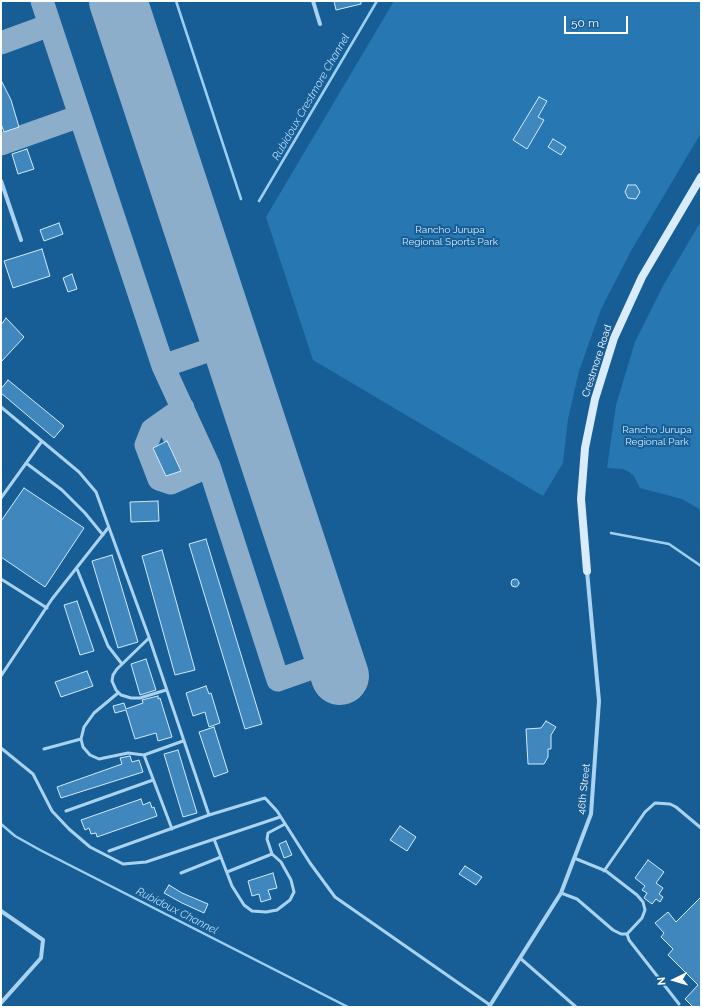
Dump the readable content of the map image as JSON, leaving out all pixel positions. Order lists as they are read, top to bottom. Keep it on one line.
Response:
{"streets":{"street":["Crestmore Road","46th Street"]},"crossings":[["Crestmore Road","46th Street"]],"water":["Rubidoux Crestmore Channel","Rubidoux Channel"],"parks":["Rancho Jurupa Regional Sports Park","Rancho Jurupa Regional Park"],"scale_bar":"50 m","north":"left"}
